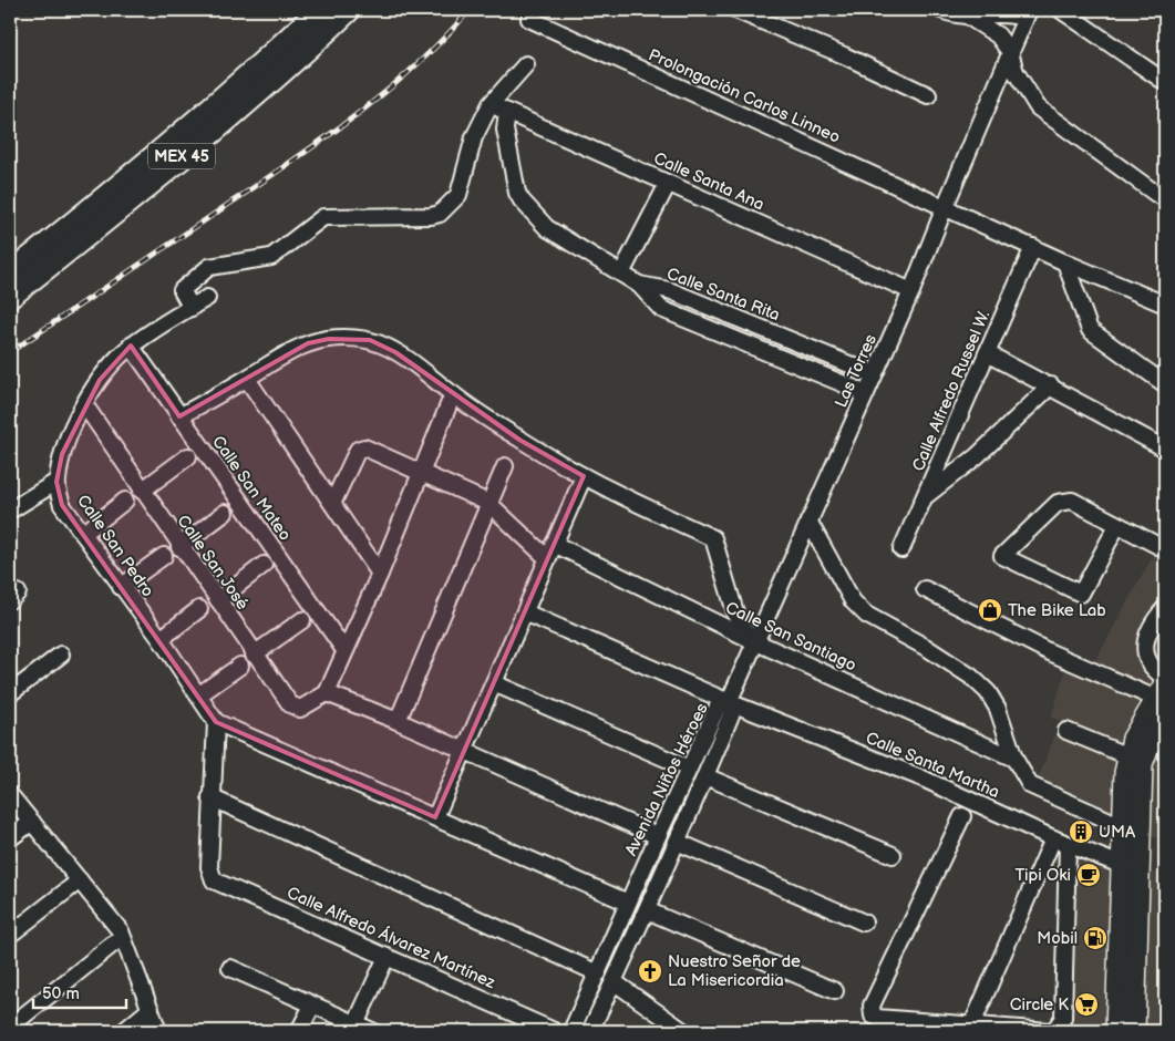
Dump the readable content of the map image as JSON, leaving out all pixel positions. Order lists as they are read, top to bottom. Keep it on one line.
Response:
{"streets":{"main road":["MEX 45"],"street":["Prolongación Carlos Linneo","Calle Santa Ana","Calle Santa Rita","Las Torres","Calle Alfredo Russel W.","Calle San Mateo","Calle San Pedro","Calle San José","Calle San Santiago","Calle Santa Martha","Avenida Niños Héroes","Calle Alfredo Álvarez Martínez"]},"crossings":[["Prolongación Carlos Linneo","Las Torres"],["Prolongación Carlos Linneo","Calle Alfredo Russel W."],["Calle Santa Ana","Las Torres"],["Calle Santa Rita","Las Torres"],["Las Torres","Calle San Santiago"],["Las Torres","Calle Santa Martha"],["Las Torres","Avenida Niños Héroes"],["Calle San Mateo","Calle San Pedro"],["Calle San Pedro","Calle San José"],["Calle Santa Martha","Avenida Niños Héroes"]],"places":{"shop":["The Bike Lab"],"building":["UMA"],"cafe":["Tipi Oki"],"fuel station":["Mobil"],"church":["Nuestro Señor de La Misericordia"],"supermarket":["Circle K"]},"scale_bar":"50 m"}
